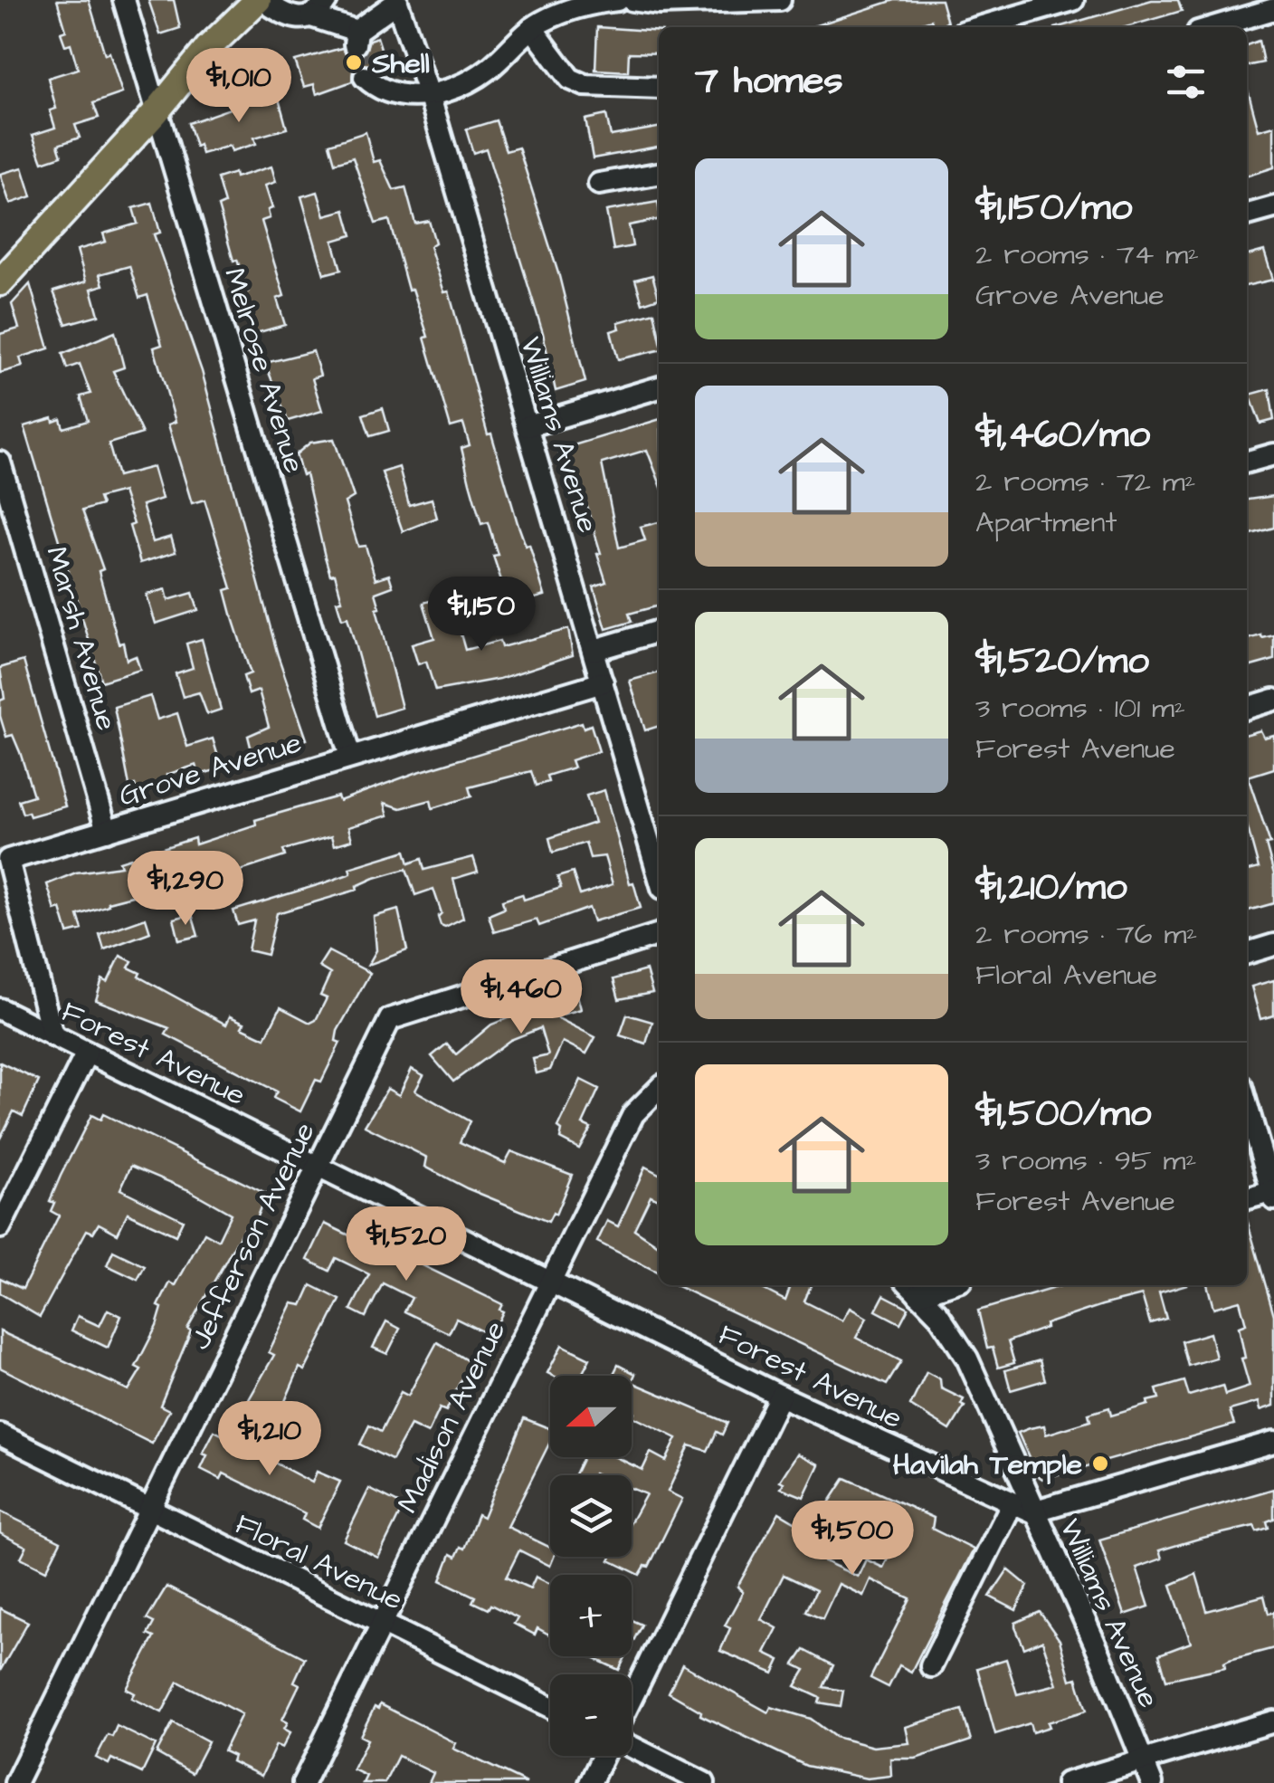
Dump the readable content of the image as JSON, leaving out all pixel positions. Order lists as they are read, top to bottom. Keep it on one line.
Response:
{"streets":{"street":["Melrose Avenue","Williams Avenue","Marsh Avenue","Grove Avenue","Forest Avenue","Jefferson Avenue","Madison Avenue","Floral Avenue"]},"crossings":[["Melrose Avenue","Grove Avenue"],["Williams Avenue","Grove Avenue"],["Williams Avenue","Forest Avenue"],["Marsh Avenue","Grove Avenue"],["Grove Avenue","Forest Avenue"],["Forest Avenue","Jefferson Avenue"],["Forest Avenue","Madison Avenue"],["Jefferson Avenue","Floral Avenue"],["Madison Avenue","Floral Avenue"]],"places":["Shell","Havilah Temple"],"north":"left","page":{"heading":"7 homes","price":["$1,010","$1,150","$1,290","$1,460","$1,520","$1,210","$1,500"],"list":[{"name":"$1,150/mo","note":"2 rooms · 74 m² · Grove Avenue"},{"name":"$1,460/mo","note":"2 rooms · 72 m² · Apartment"},{"name":"$1,520/mo","note":"3 rooms · 101 m² · Forest Avenue"},{"name":"$1,210/mo","note":"2 rooms · 76 m² · Floral Avenue"},{"name":"$1,500/mo","note":"3 rooms · 95 m² · Forest Avenue"}],"map_buttons":["+","−"]}}
